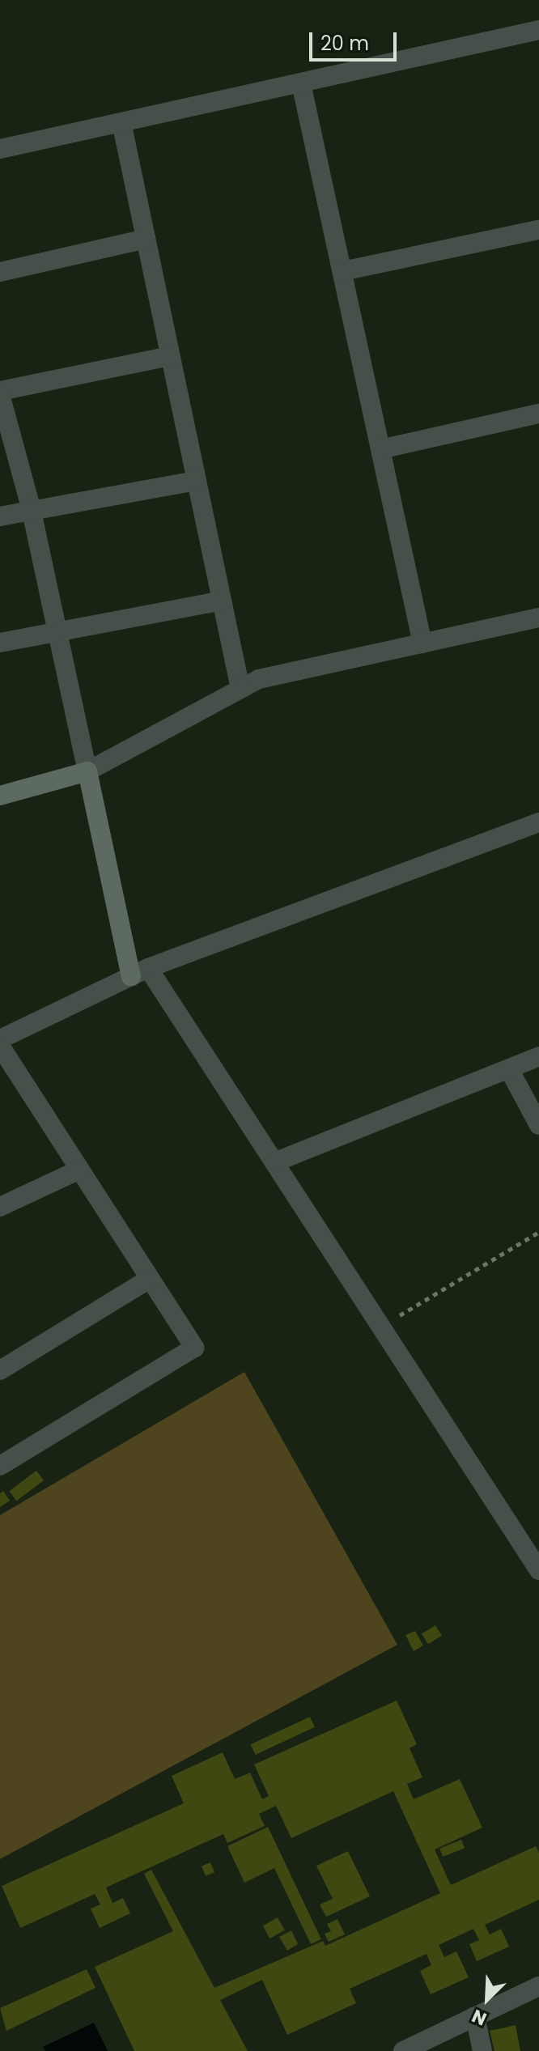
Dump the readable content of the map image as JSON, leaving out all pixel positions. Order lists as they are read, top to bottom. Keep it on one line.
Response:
{"scale_bar":"20 m","north":"bottom left"}
